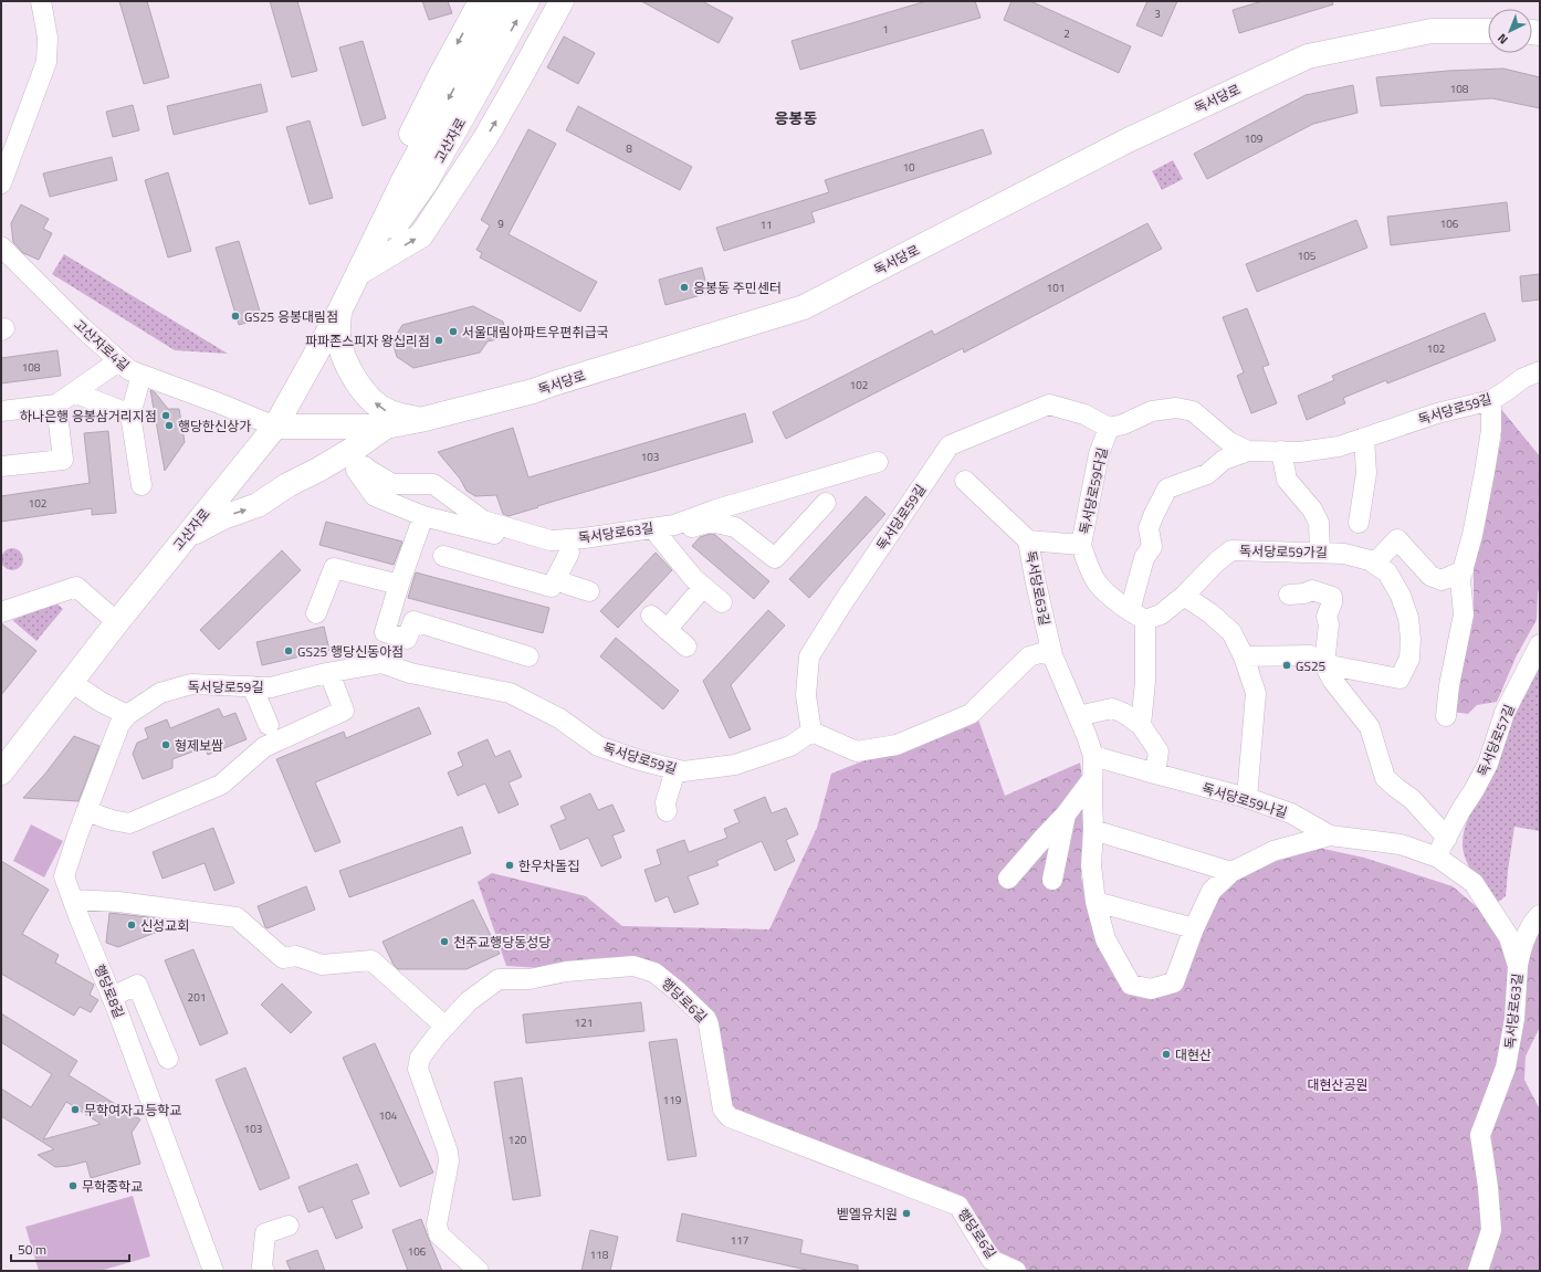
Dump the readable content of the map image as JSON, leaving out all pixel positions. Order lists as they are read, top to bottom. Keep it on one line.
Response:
{"streets":{"main road":["독서당로","고산자로"],"street":["고산자로4길","독서당로59길","독서당로59다길","독서당로63길","독서당로59가길","독서당로57길","독서당로59나길","행당로8길","행당로6길"]},"crossings":[["독서당로","고산자로"],["독서당로","고산자로4길"],["고산자로","고산자로4길"],["독서당로59길","독서당로59다길"],["독서당로59길","행당로8길"],["독서당로63길","독서당로57길"],["독서당로63길","독서당로59나길"]],"districts":["응봉동"],"parks":["대현산공원"],"places":["응봉동 주민센터","GS25 응봉대림점","서울대림아파트우편취급국","파파존스피자 왕십리점","하나은행 응봉삼거리지점","행당한신상가","GS25 행당신동아점","GS25","형제보쌈","한우차돌집","신성교회","천주교행당동성당","대현산","무학여자고등학교","무학중학교","벧엘유치원"],"house_numbers":["3","1","2","108","109","8","10","9","106","11","105","101","102","108","102","103","102","201","121","119","104","103","120","117","106","118"],"scale_bar":"50 m","north":"bottom left"}
